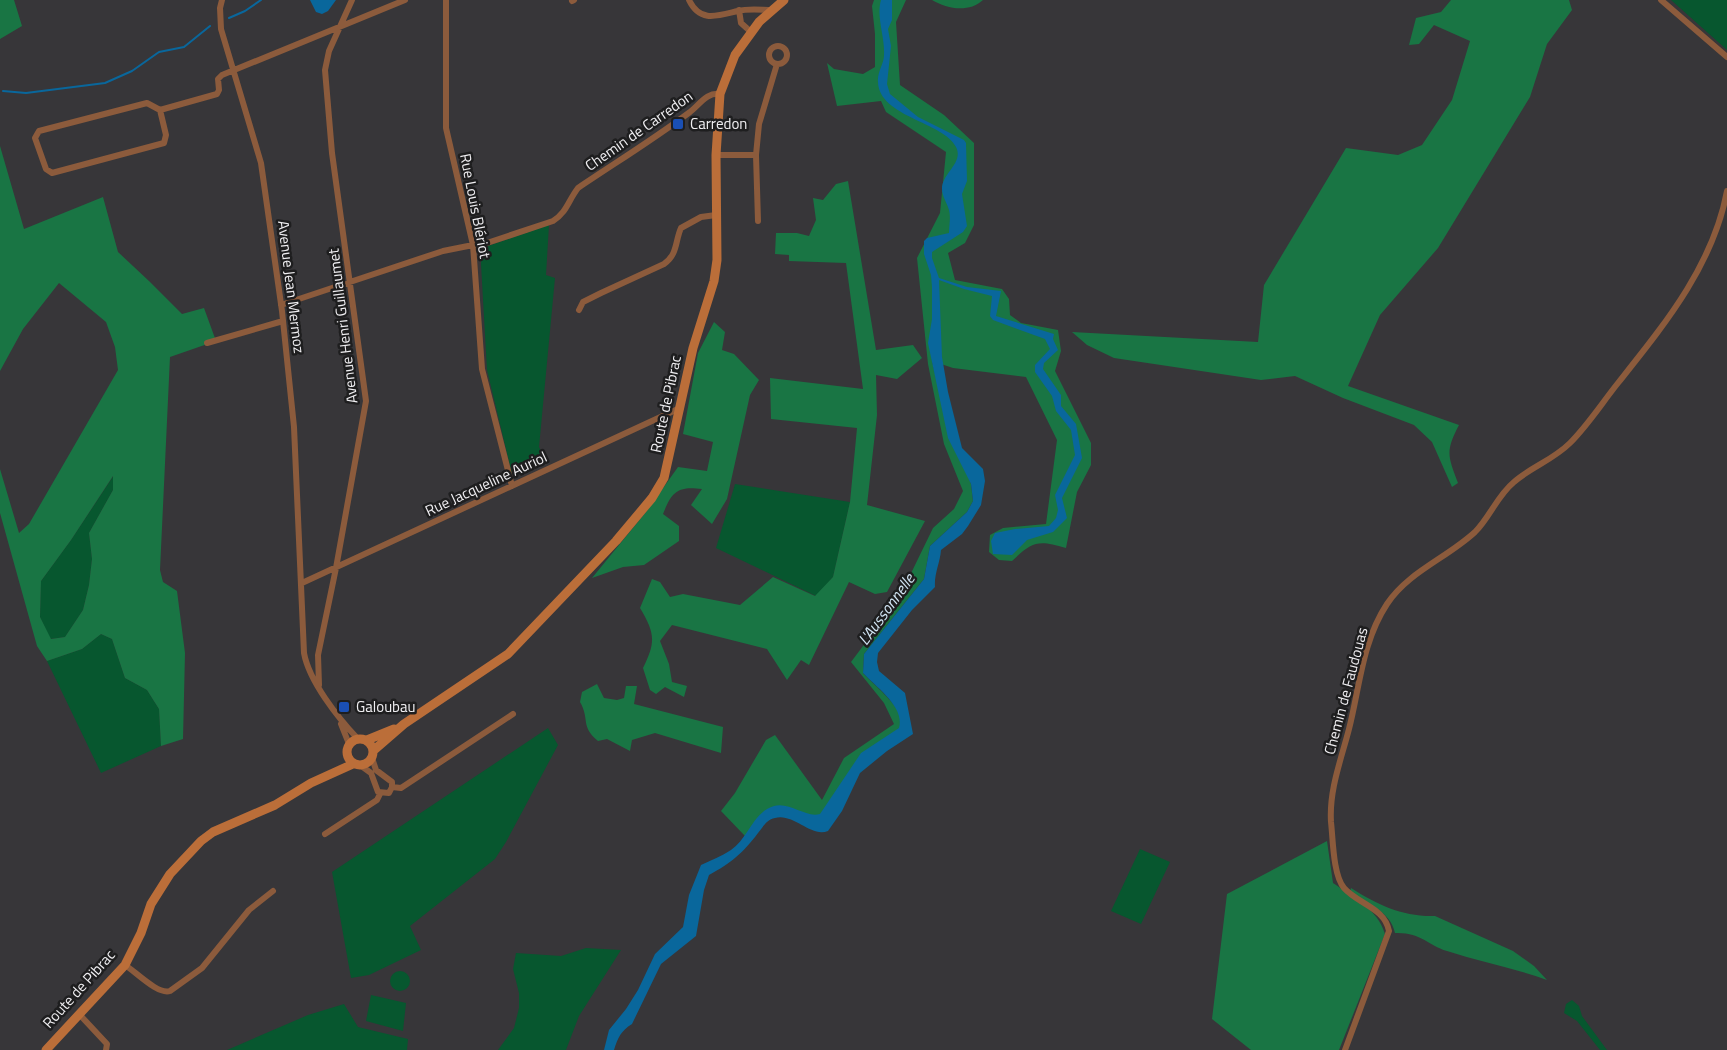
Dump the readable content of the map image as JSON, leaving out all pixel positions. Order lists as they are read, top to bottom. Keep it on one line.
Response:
{"streets":{"main road":["Route de Pibrac"],"street":["Chemin de Carredon","Rue Louis Blériot","Avenue Jean Mermoz","Avenue Henri Guillaumet","Rue Jacqueline Auriol","Chemin de Faudouas"]},"crossings":[["Chemin de Carredon","Route de Pibrac"],["Rue Louis Blériot","Rue Jacqueline Auriol"],["Avenue Jean Mermoz","Avenue Henri Guillaumet"],["Avenue Jean Mermoz","Rue Jacqueline Auriol"],["Avenue Henri Guillaumet","Rue Jacqueline Auriol"],["Route de Pibrac","Rue Jacqueline Auriol"]],"water":["L'Aussonnelle"],"places":{"transit":["Carredon","Galoubau"]}}
